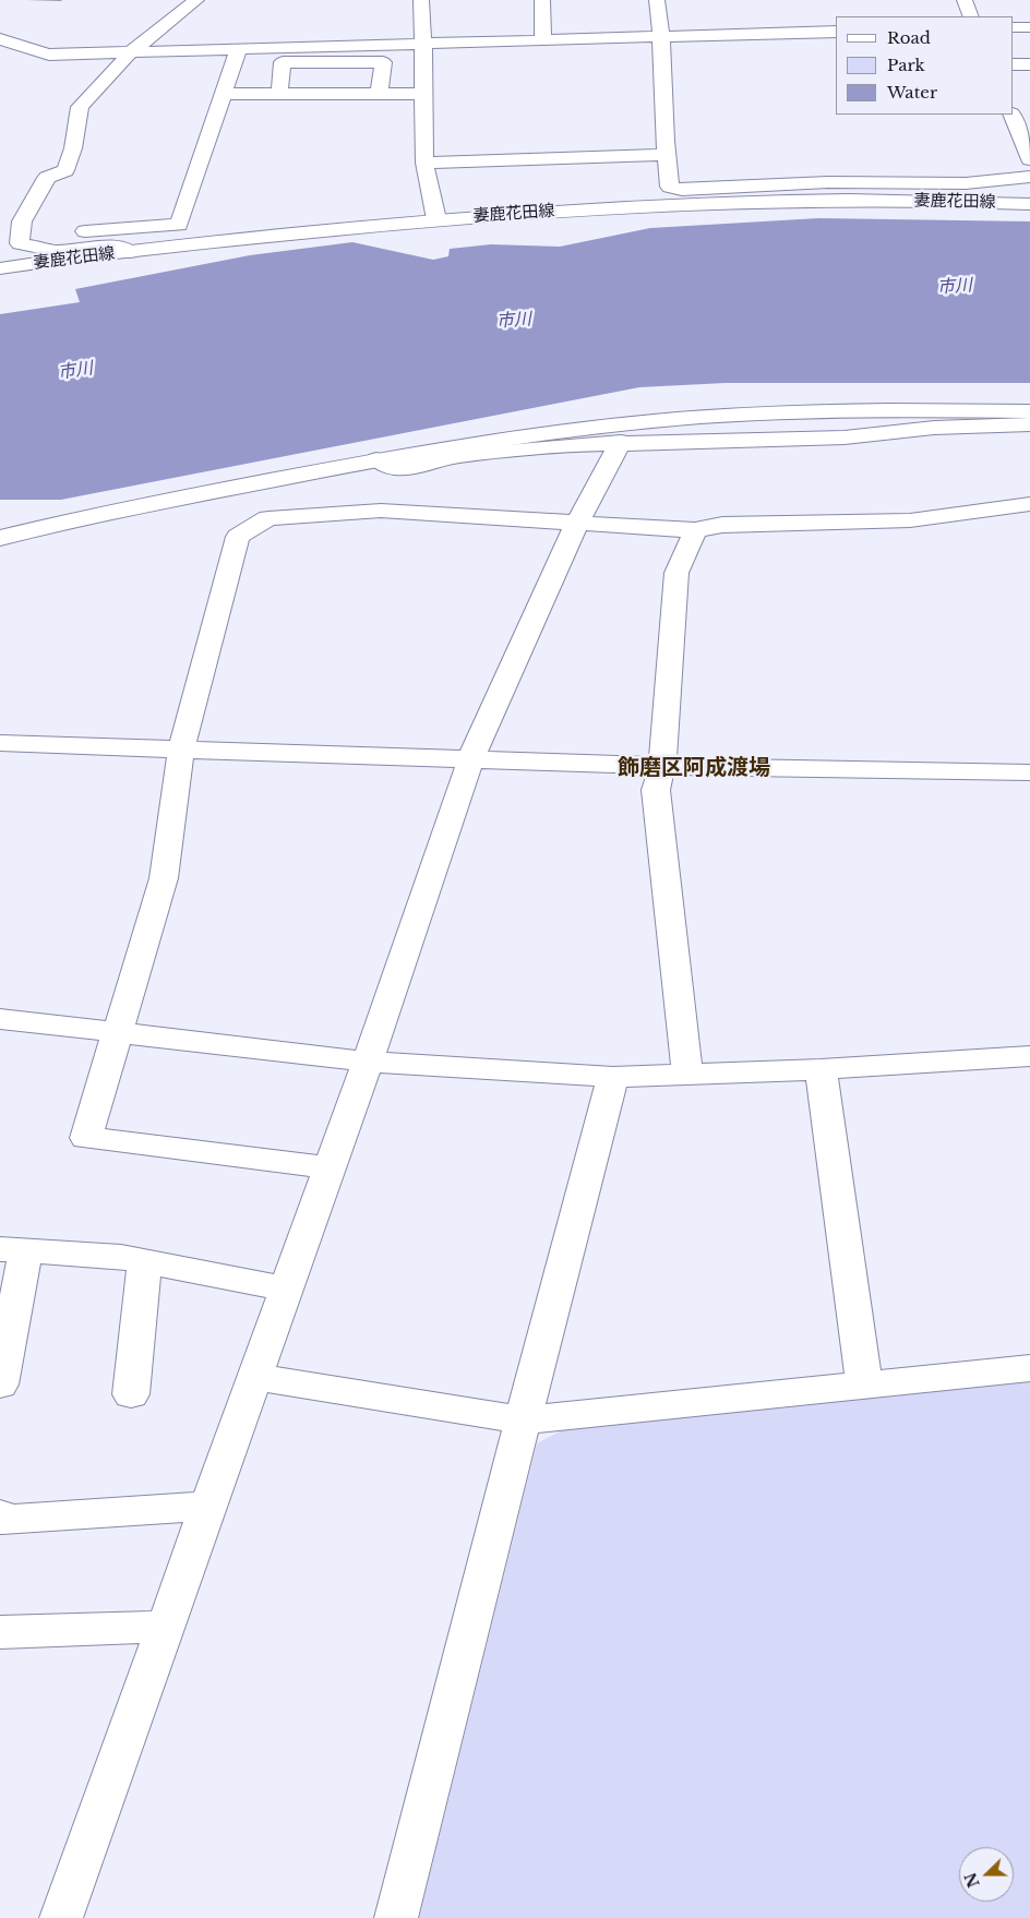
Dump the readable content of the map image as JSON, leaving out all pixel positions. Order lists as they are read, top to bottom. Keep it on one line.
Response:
{"streets":{"street":["妻鹿花田線"]},"districts":["飾磨区阿成渡場"],"water":["市川"],"legend":["Road","Park","Water"],"north":"left"}
